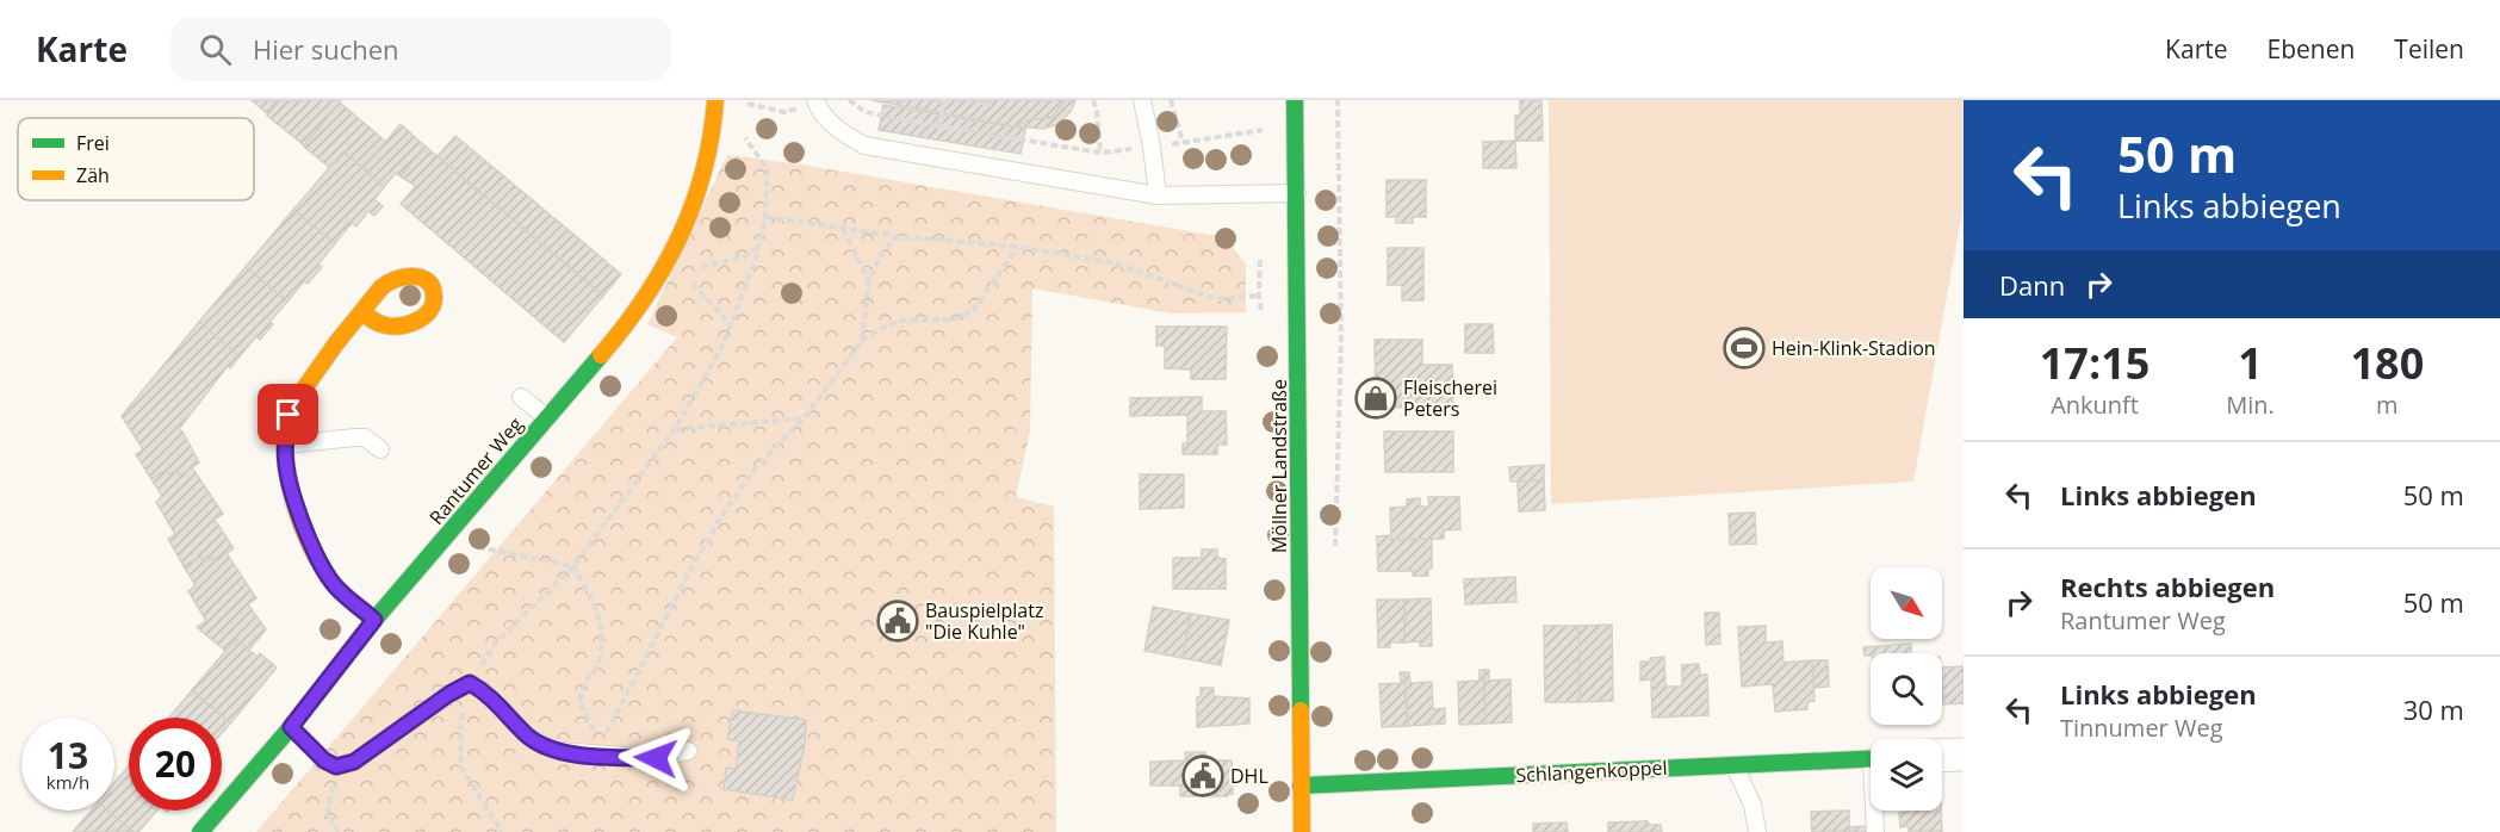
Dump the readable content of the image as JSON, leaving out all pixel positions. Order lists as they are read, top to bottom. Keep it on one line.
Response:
{"streets":{"street":["Möllner Landstraße","Rantumer Weg","Schlangenkoppel"]},"crossings":[["Möllner Landstraße","Schlangenkoppel"]],"places":{"sports":["Hein-Klink-Stadion"],"shop":["Fleischerei Peters"],"public building":["Bauspielplatz \"Die Kuhle\"","DHL"]},"legend":["Frei","Zäh"],"north":"bottom right","page":{"header":"Karte","search":"Hier suchen","nav":["Karte","Ebenen","Teilen"],"turn":["50 m","Links abbiegen"],"then":"Dann","eta":["17:15","Ankunft","1","Min.","180","m"],"list":[{"name":"Links abbiegen","value":"50 m"},{"name":"Rechts abbiegen","note":"Rantumer Weg","value":"50 m"},{"name":"Links abbiegen","note":"Tinnumer Weg","value":"30 m"}],"speed":"13 km/h","limit":"20"}}
